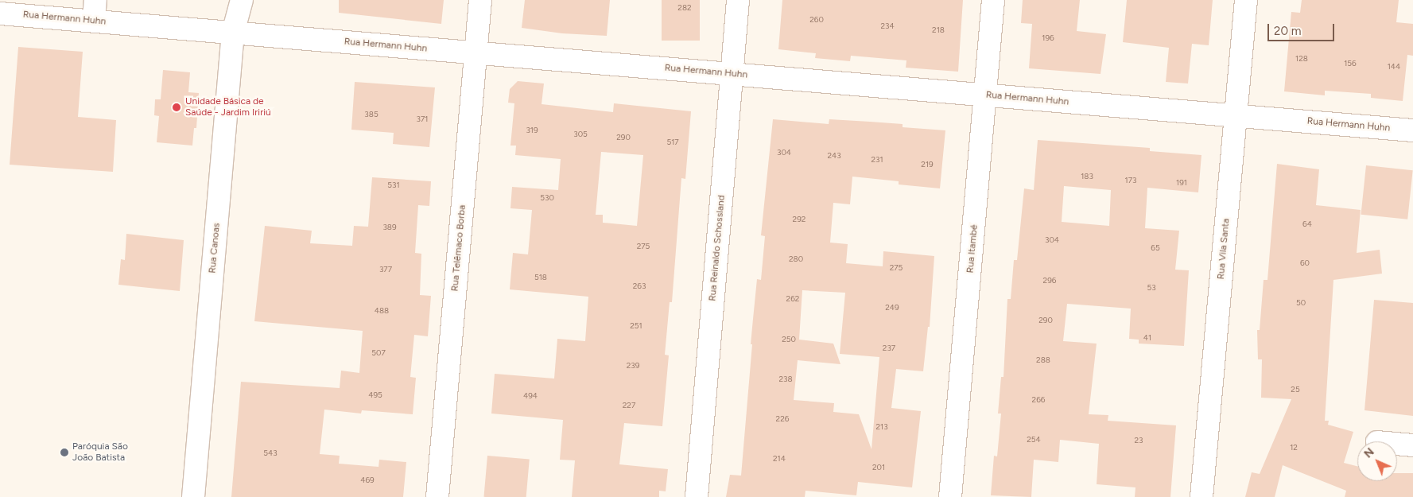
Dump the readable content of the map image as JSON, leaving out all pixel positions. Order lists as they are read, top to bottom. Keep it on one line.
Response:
{"streets":{"street":["Rua Hermann Huhn","Rua Canoas","Rua Telêmaco Borba","Rua Reinaldo Schossland","Rua Itambé","Rua Vila Santa"]},"crossings":[["Rua Hermann Huhn","Rua Canoas"],["Rua Hermann Huhn","Rua Telêmaco Borba"],["Rua Hermann Huhn","Rua Reinaldo Schossland"],["Rua Hermann Huhn","Rua Itambé"],["Rua Hermann Huhn","Rua Vila Santa"]],"places":["Unidade Básica de Saúde - Jardim Iririú","Paróquia São João Batista"],"house_numbers":["282","260","234","218","196","128","156","144","385","371","319","305","290","517","304","243","231","219","183","173","191","531","530","292","64","389","304","275","65","280","60","275","377","518","296","263","53","262","50","249","488","290","251","41","250","237","507","288","239","238","25","495","494","266","227","226","213","254","23","12","543","214","201","469"],"scale_bar":"20 m","north":"top left"}
